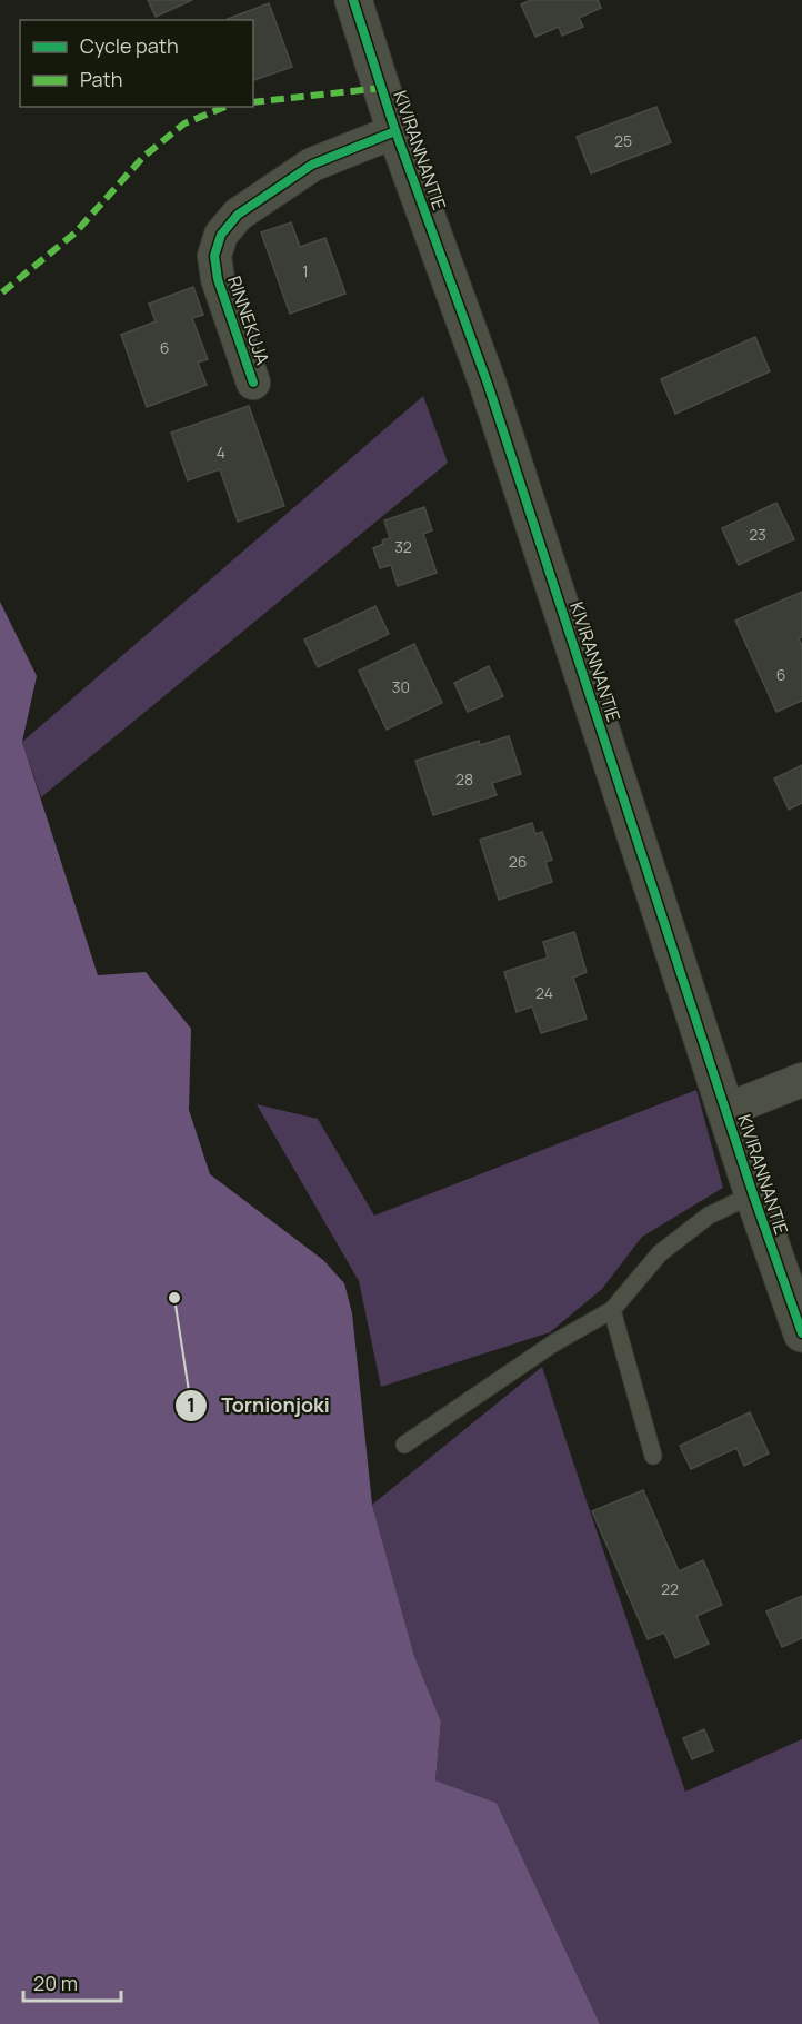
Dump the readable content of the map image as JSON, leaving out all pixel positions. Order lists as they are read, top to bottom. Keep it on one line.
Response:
{"streets":{"street":["KIVIRANNANTIE","RINNEKUJA"]},"crossings":[["KIVIRANNANTIE","RINNEKUJA"]],"places":["Tornionjoki"],"house_numbers":["25","1","6","4","23","32","6","30","28","26","24","22"],"legend":["Cycle path","Path"],"scale_bar":"20 m"}
